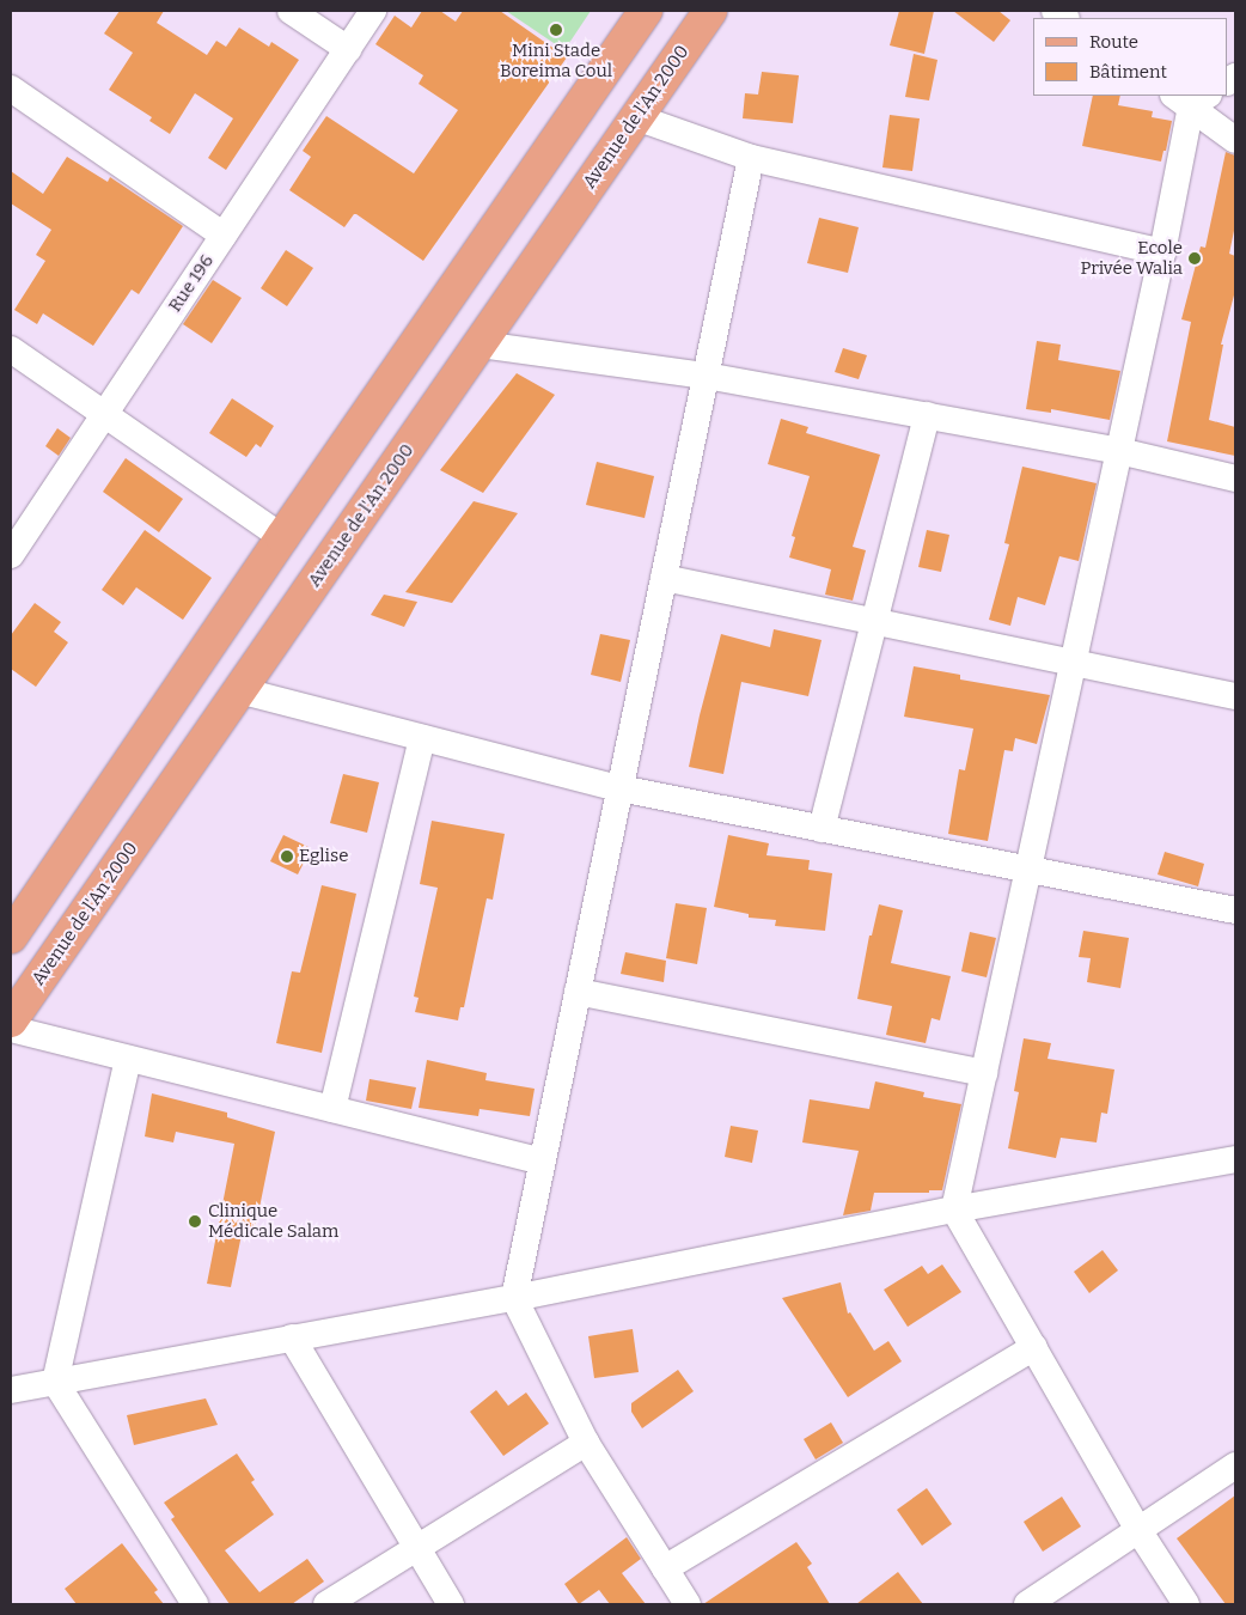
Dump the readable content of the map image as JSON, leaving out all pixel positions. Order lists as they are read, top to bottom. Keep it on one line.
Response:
{"streets":{"main road":["Avenue de l'An 2000"],"street":["Rue 196"]},"places":["Mini Stade Boreima Coul","Ecole Privée Walia","Eglise","Clinique Médicale Salam"],"legend":["Route","Bâtiment"]}
